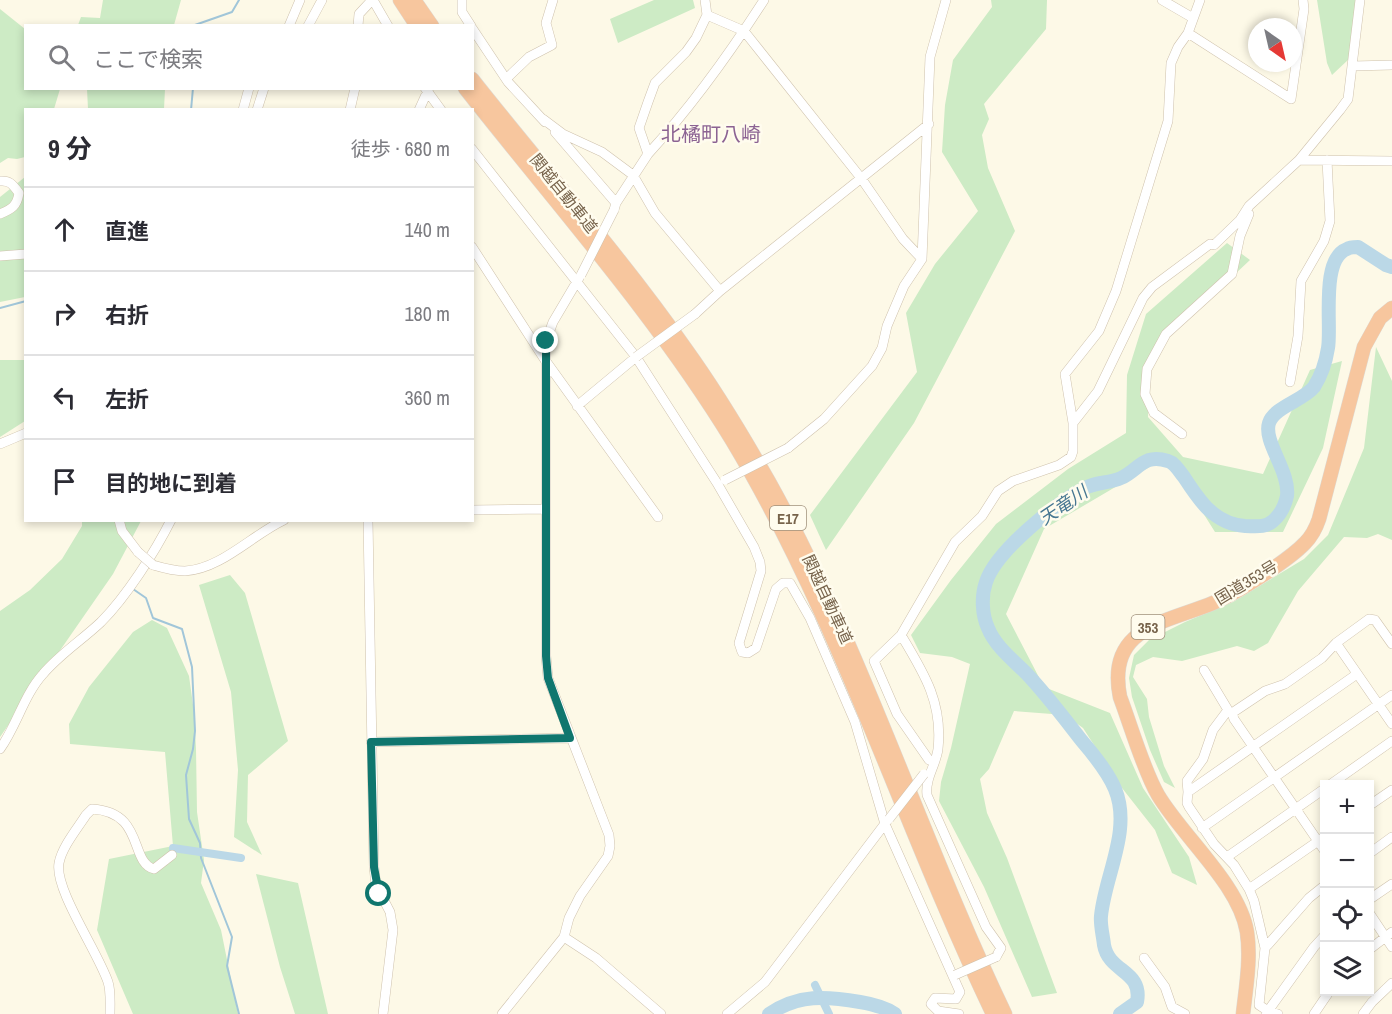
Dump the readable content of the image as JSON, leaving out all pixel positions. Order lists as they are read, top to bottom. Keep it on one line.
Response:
{"streets":{"highway":["関越自動車道","E17","国道353号","353"]},"districts":["北橘町八崎"],"water":["天竜川"],"north":"bottom right","page":{"search":"ここで検索","heading":["9 分","徒歩 · 680 m"],"list":[["直進","140 m"],["右折","180 m"],["左折","360 m"],"目的地に到着"],"map_buttons":["+","−"]}}
